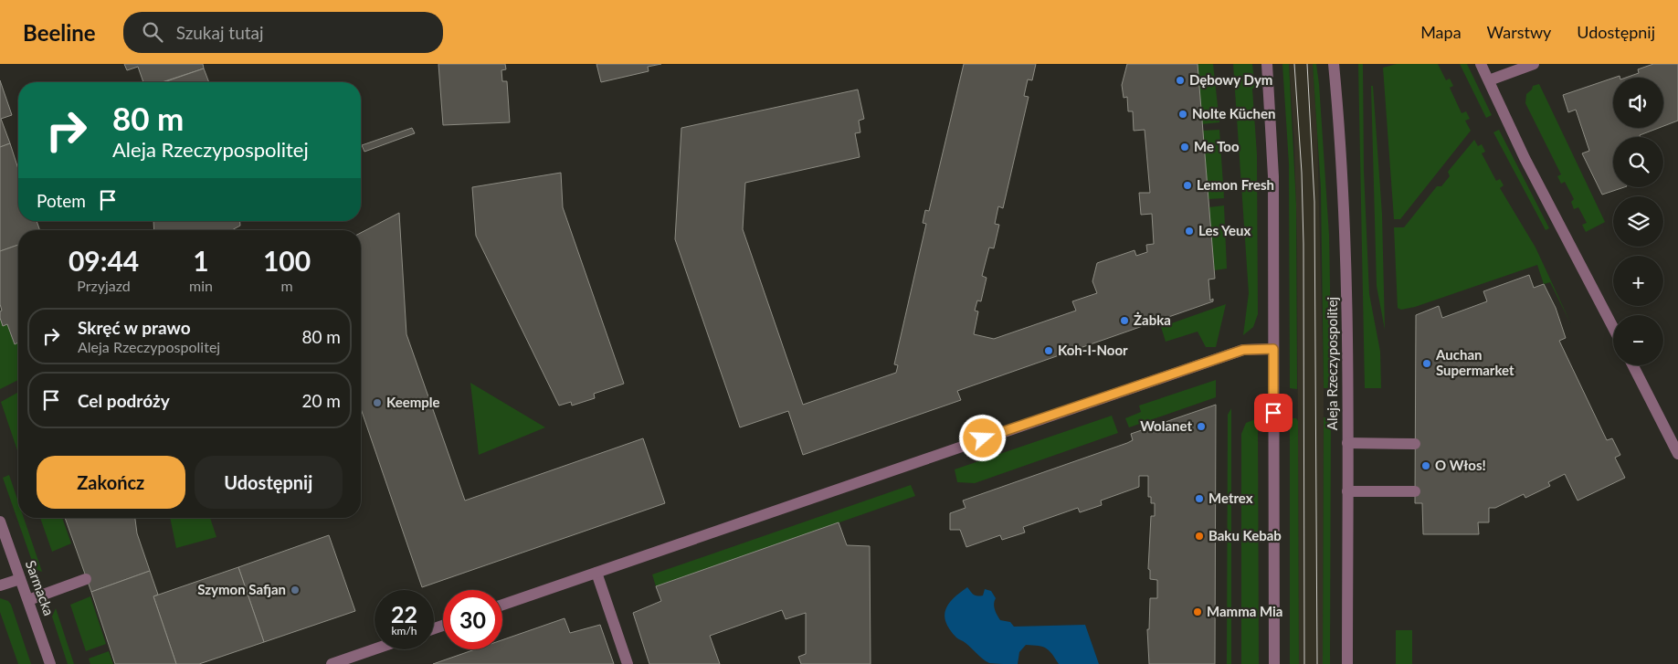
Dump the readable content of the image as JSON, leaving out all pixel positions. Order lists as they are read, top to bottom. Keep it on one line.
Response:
{"streets":{"street":["Aleja Rzeczypospolitej","Sarmacka"]},"places":["Dębowy Dym","Nolte Küchen","Me Too","Lemon Fresh","Les Yeux","Żabka","Koh-I-Noor","Auchan Supermarket","Keemple","Wolanet","O Włos!","Metrex","Baku Kebab","Szymon Safjan","Mamma Mia"],"page":{"header":"Beeline","search":"Szukaj tutaj","nav":["Mapa","Warstwy","Udostępnij"],"map_buttons":["+","−"],"turn":["80 m","Aleja Rzeczypospolitej"],"then":"Potem","eta":["09:44","Przyjazd","1","min","100","m"],"list":[{"name":"Skręć w prawo","note":"Aleja Rzeczypospolitej","value":"80 m"},{"name":"Cel podróży","value":"20 m"}],"buttons":["Zakończ","Udostępnij"],"speed":"22 km/h","limit":"30"}}
